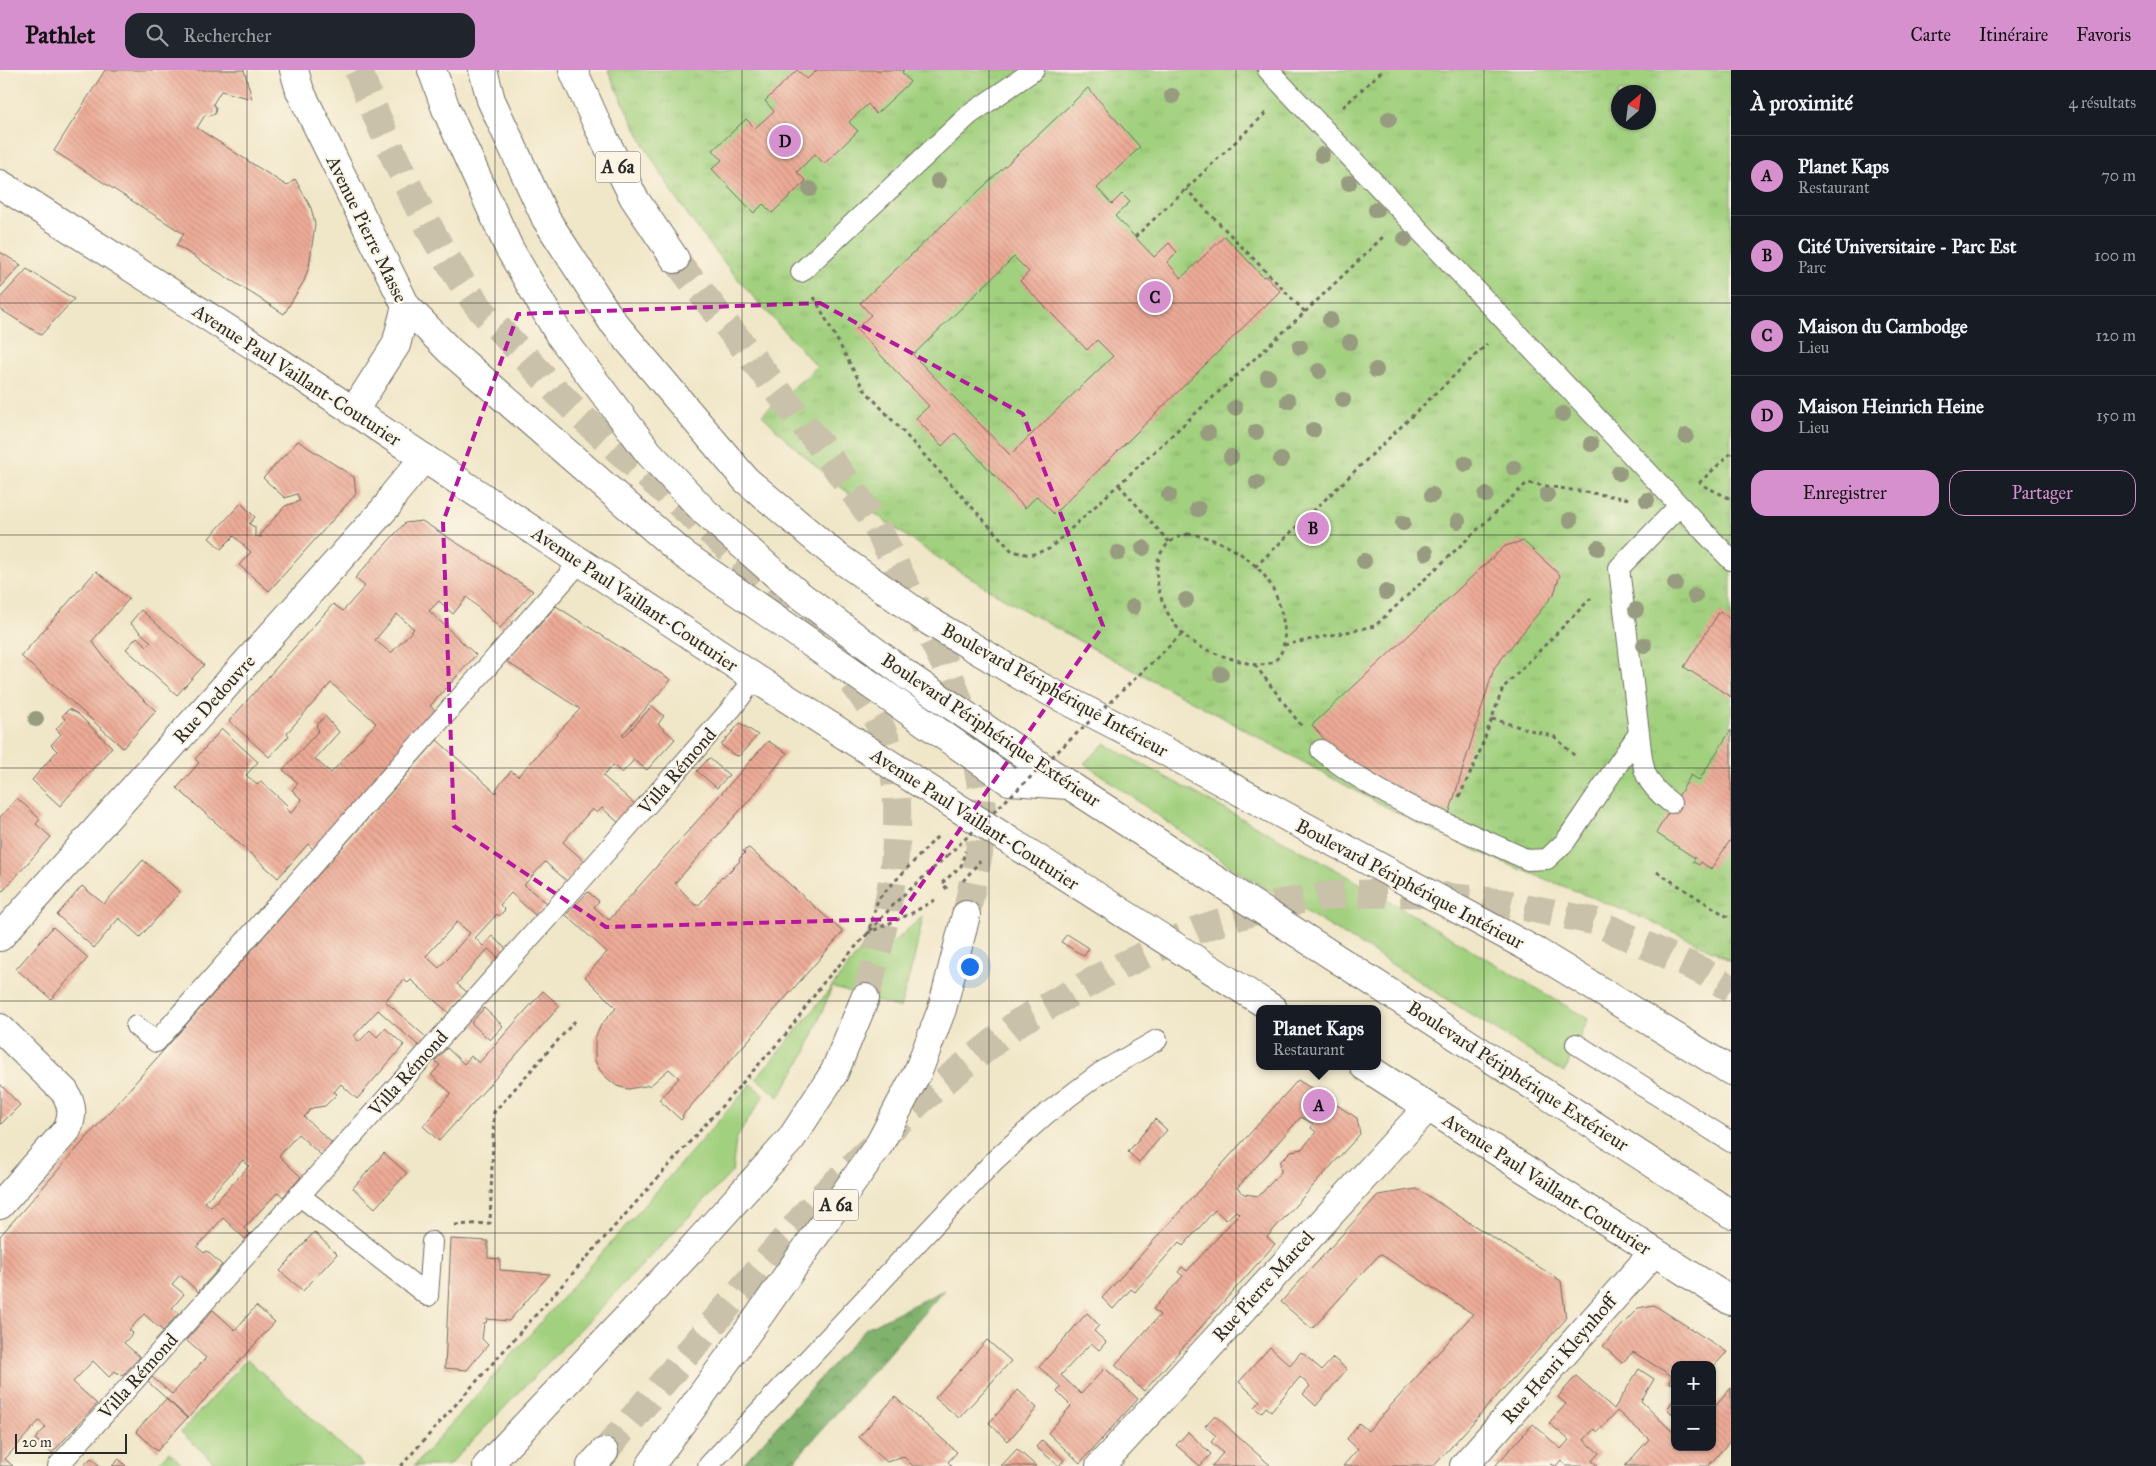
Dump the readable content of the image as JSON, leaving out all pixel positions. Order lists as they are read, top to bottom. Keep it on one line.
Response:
{"streets":{"main road":["A 6a","Avenue Pierre Masse","Avenue Paul Vaillant-Couturier","Boulevard Périphérique Intérieur","Rue Dedouvre","Boulevard Périphérique Extérieur","Rue Pierre Marcel","Rue Henri Kleynhoff"],"lane":["Villa Rémond"]},"crossings":[["Avenue Pierre Masse","Avenue Paul Vaillant-Couturier"],["Avenue Paul Vaillant-Couturier","Rue Dedouvre"],["Avenue Paul Vaillant-Couturier","Villa Rémond"],["Avenue Paul Vaillant-Couturier","Rue Pierre Marcel"],["Avenue Paul Vaillant-Couturier","Rue Henri Kleynhoff"]],"scale_bar":"20 m","north":"top right","page":{"header":"Pathlet","search":"Rechercher","nav":["Carte","Itinéraire","Favoris"],"heading":["À proximité","4 résultats"],"pins":["D","C","B","A"],"list":[{"mark":"A","name":"Planet Kaps","note":"Restaurant","value":"70 m"},{"mark":"B","name":"Cité Universitaire - Parc Est","note":"Parc","value":"100 m"},{"mark":"C","name":"Maison du Cambodge","note":"Lieu","value":"120 m"},{"mark":"D","name":"Maison Heinrich Heine","note":"Lieu","value":"150 m"}],"buttons":["Enregistrer","Partager"],"popup":["Planet Kaps","Restaurant"],"map_buttons":["+","−"],"scale":"20 m"}}
